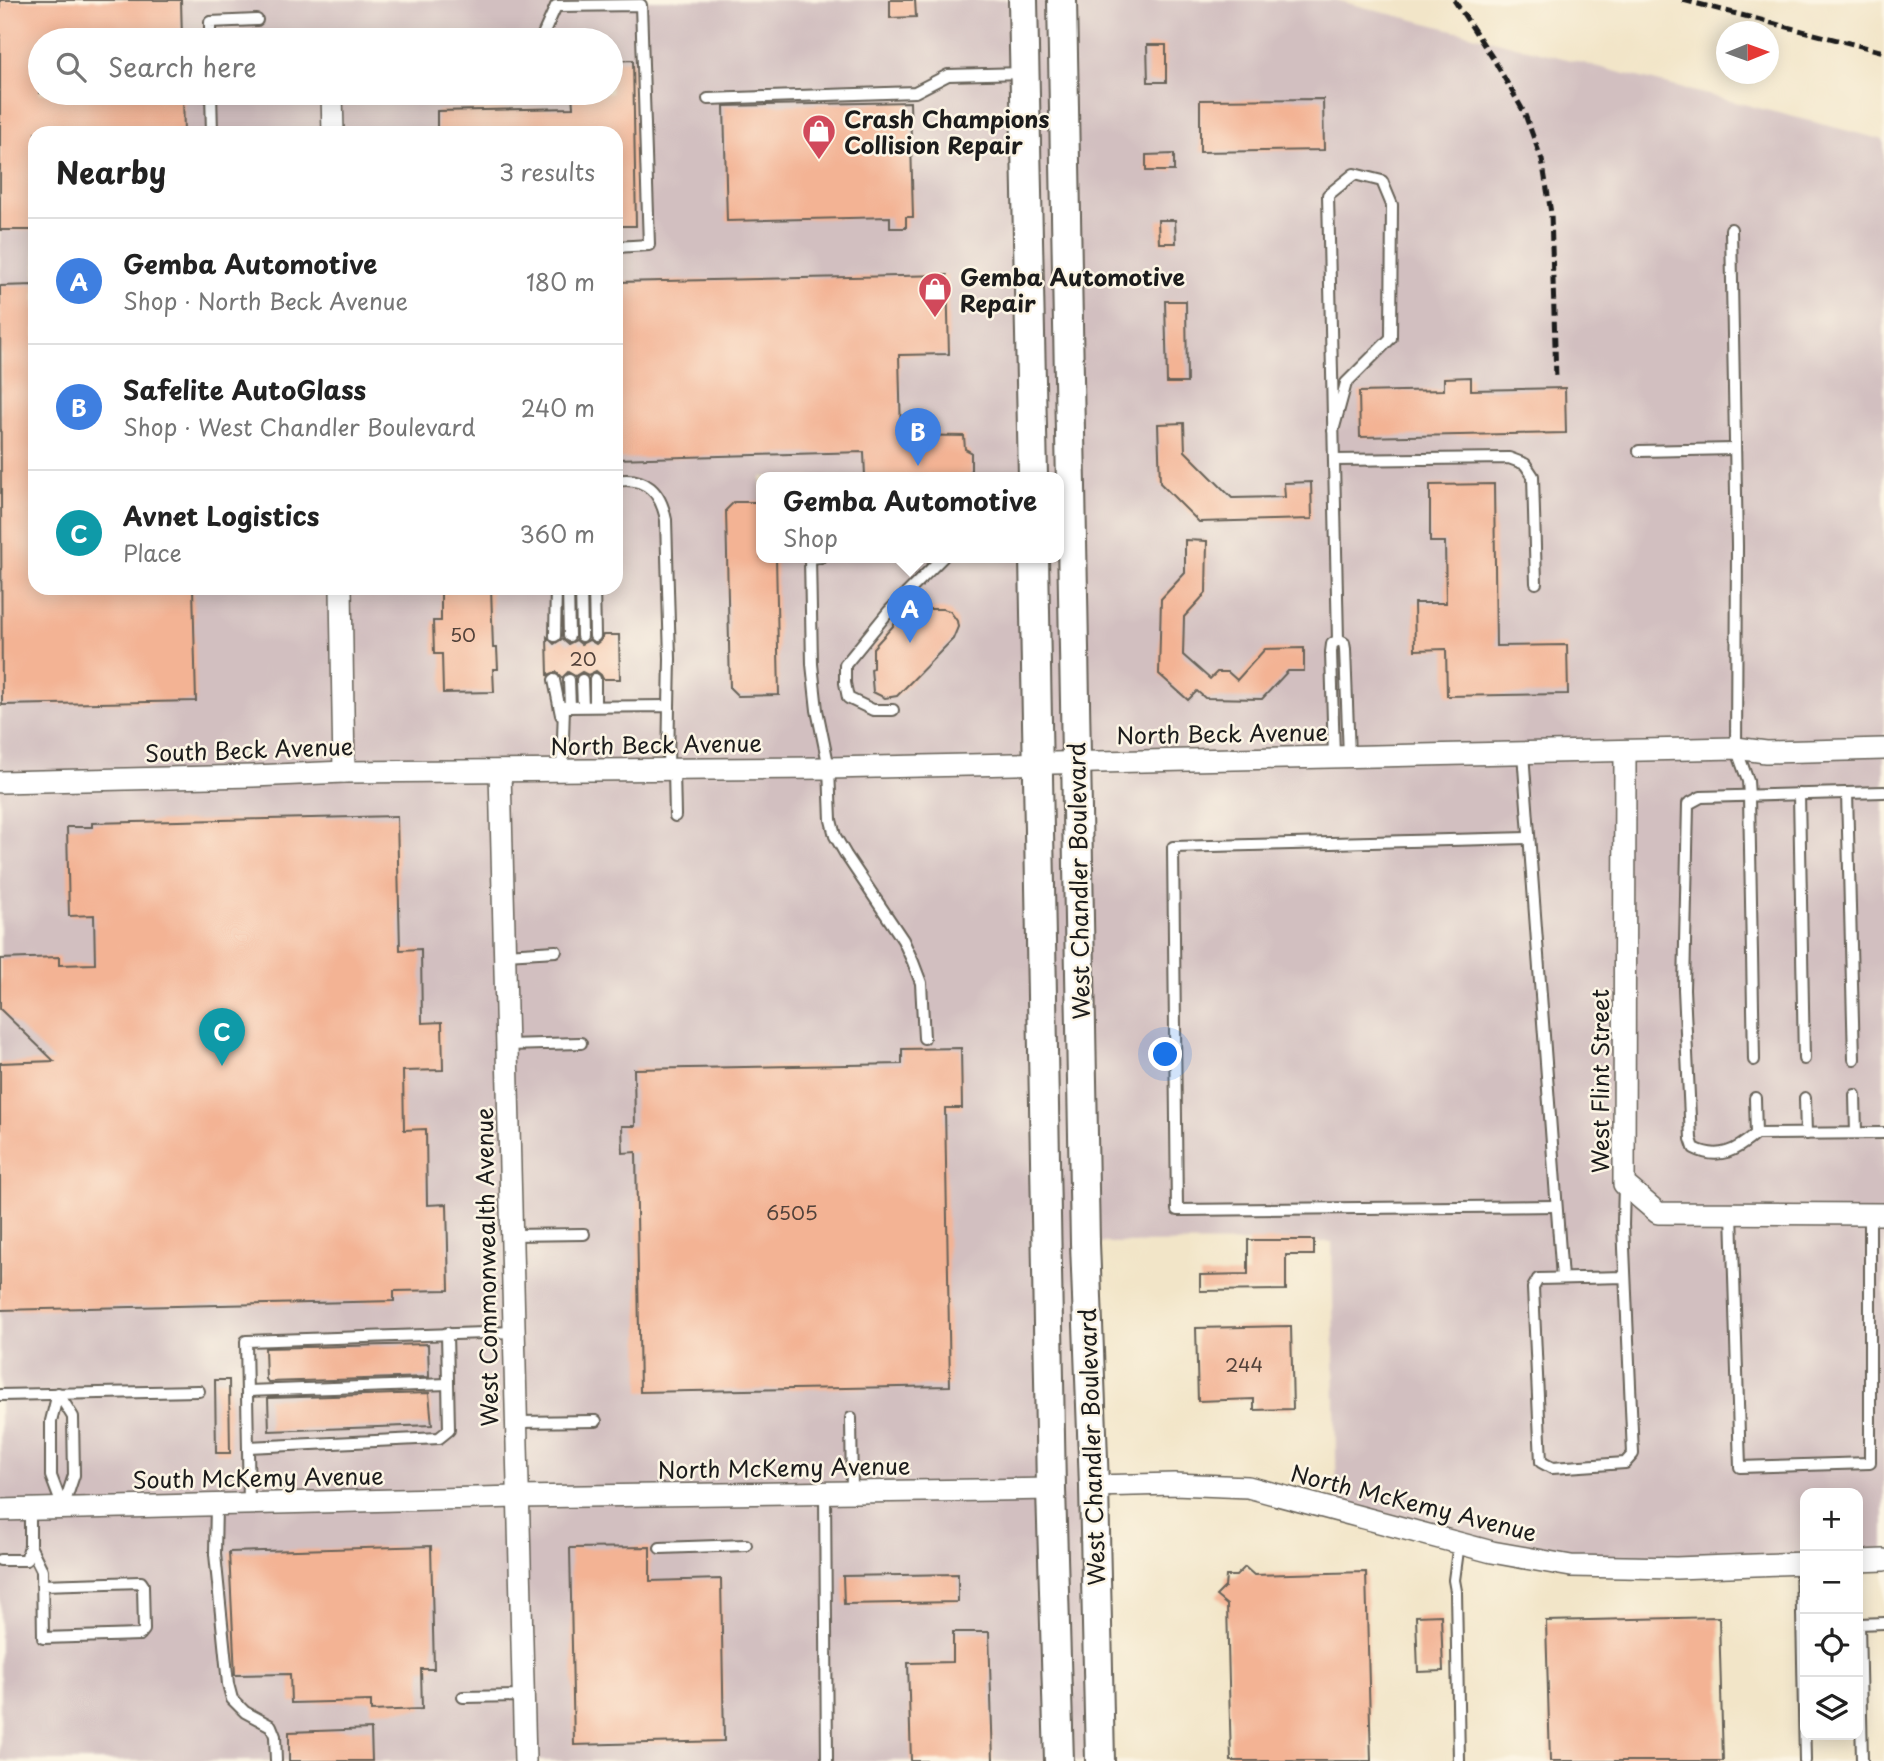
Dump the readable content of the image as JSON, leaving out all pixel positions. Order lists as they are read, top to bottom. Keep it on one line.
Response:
{"streets":{"main road":["West Chandler Boulevard"],"street":["North Beck Avenue","South Beck Avenue","West Flint Street","West Commonwealth Avenue","North McKemy Avenue","South McKemy Avenue"]},"crossings":[["North Beck Avenue","South Beck Avenue"],["North Beck Avenue","West Chandler Boulevard"],["North Beck Avenue","West Flint Street"],["North Beck Avenue","West Commonwealth Avenue"],["South Beck Avenue","West Commonwealth Avenue"],["West Chandler Boulevard","North McKemy Avenue"],["West Commonwealth Avenue","North McKemy Avenue"],["West Commonwealth Avenue","South McKemy Avenue"],["North McKemy Avenue","South McKemy Avenue"]],"places":{"shop":["Crash Champions Collision Repair","Gemba Automotive Repair"]},"house_numbers":["50","20","6505","244"],"north":"right","page":{"search":"Search here","heading":["Nearby","3 results"],"list":[{"mark":"A","name":"Gemba Automotive","note":"Shop · North Beck Avenue","value":"180 m"},{"mark":"B","name":"Safelite AutoGlass","note":"Shop · West Chandler Boulevard","value":"240 m"},{"mark":"C","name":"Avnet Logistics","note":"Place","value":"360 m"}],"pins":["B","A","C"],"popup":["Gemba Automotive","Shop"],"map_buttons":["+","−"]}}
